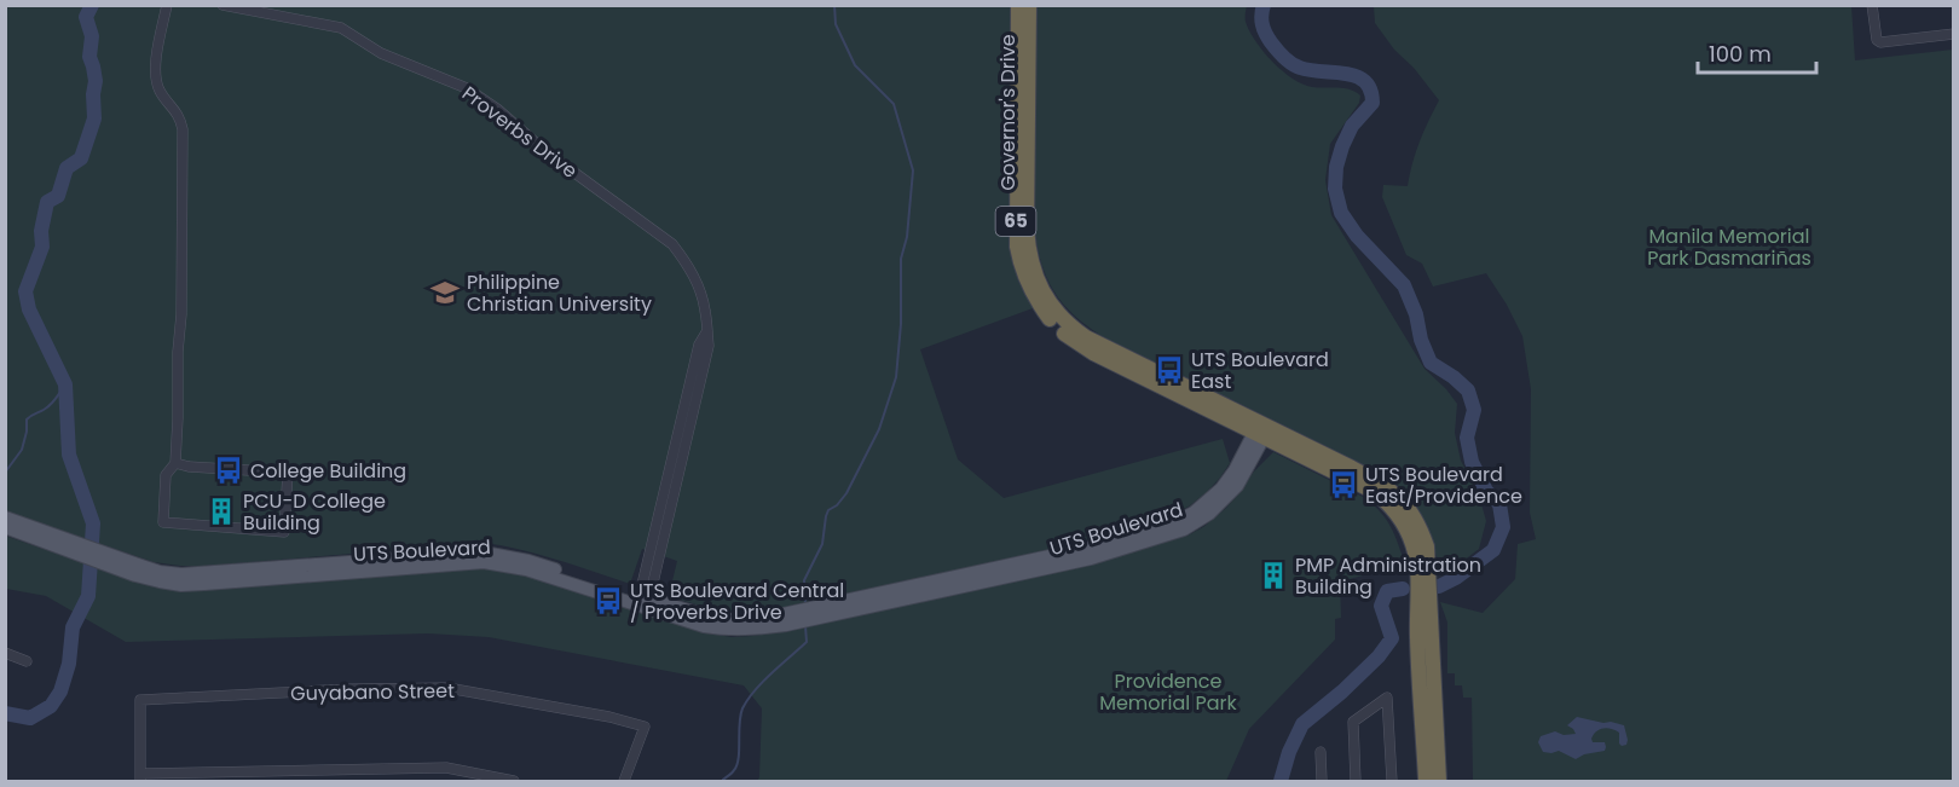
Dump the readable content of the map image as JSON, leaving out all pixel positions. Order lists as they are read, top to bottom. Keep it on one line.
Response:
{"streets":{"highway":["Governor's Drive","65"],"main road":["UTS Boulevard"],"street":["Proverbs Drive","Guyabano Street"]},"crossings":[["Governor's Drive","UTS Boulevard"],["Proverbs Drive","UTS Boulevard"]],"parks":["Manila Memorial Park Dasmariñas","Providence Memorial Park"],"places":{"school or university":["Philippine Christian University"],"bus stop":["UTS Boulevard East","College Building","UTS Boulevard East/Providence","UTS Boulevard Central / Proverbs Drive"],"building":["PCU-D College Building","PMP Administration Building"]},"scale_bar":"100 m"}
